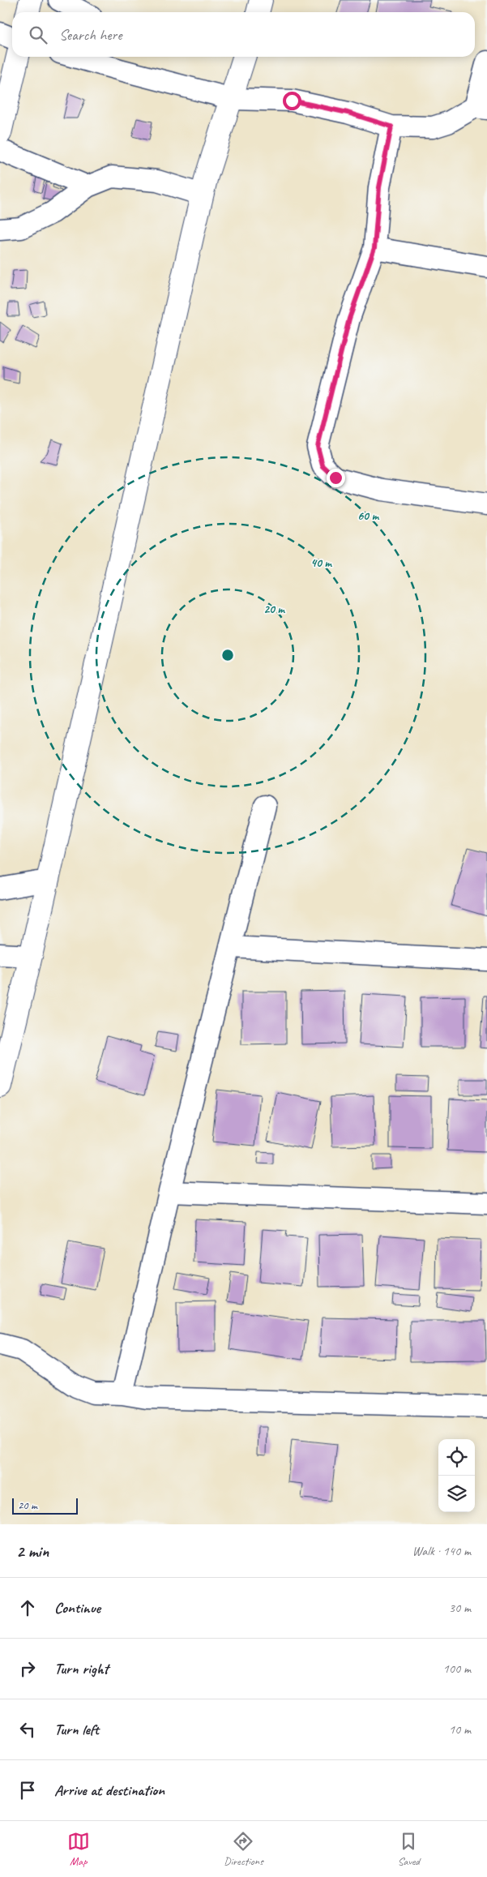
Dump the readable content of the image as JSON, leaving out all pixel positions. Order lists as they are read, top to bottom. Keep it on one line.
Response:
{"scale_bar":"20 m","page":{"search":"Search here","scale":"20 m","heading":["2 min","Walk · 140 m"],"list":[["Continue","30 m"],["Turn right","100 m"],["Turn left","10 m"],"Arrive at destination"],"nav":["Map","Directions","Saved"]},"rings":["60 m","40 m","20 m"]}
